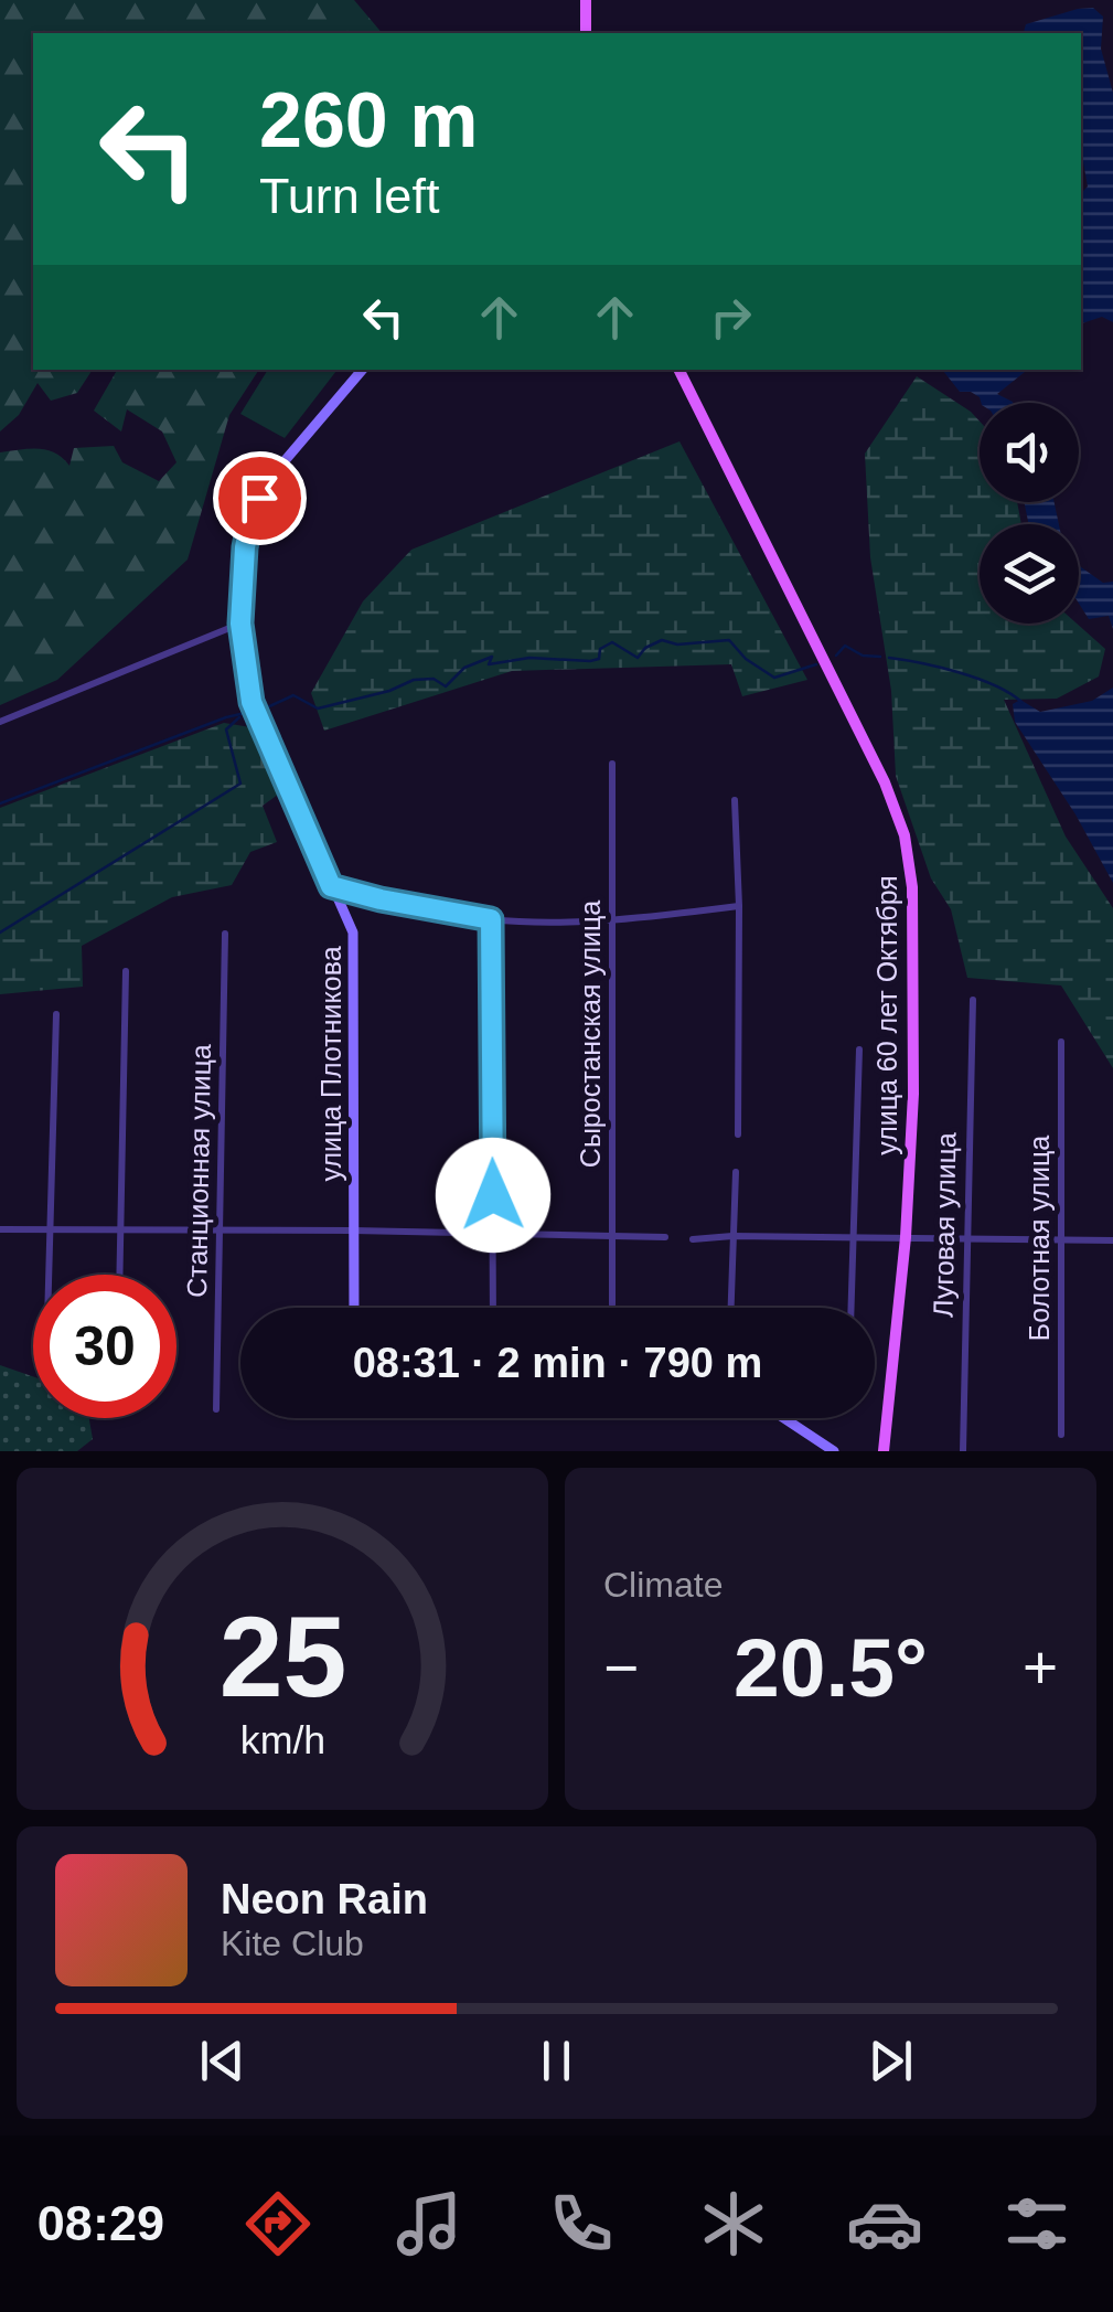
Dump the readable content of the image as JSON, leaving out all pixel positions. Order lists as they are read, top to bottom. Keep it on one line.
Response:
{"streets":{"main road":["улица 60 лет Октября"],"street":["Сыростанская улица","улица Плотникова","Станционная улица","Луговая улица","Болотная улица"]},"page":{"turn":["260 m","Turn left"],"limit":"30","trip":"08:31 · 2 min · 790 m","tile":"Climate","heat":["−","20.5°","+"],"song":["Neon Rain","Kite Club"],"tabs":"08:29","gauge":["25","km/h"]}}
